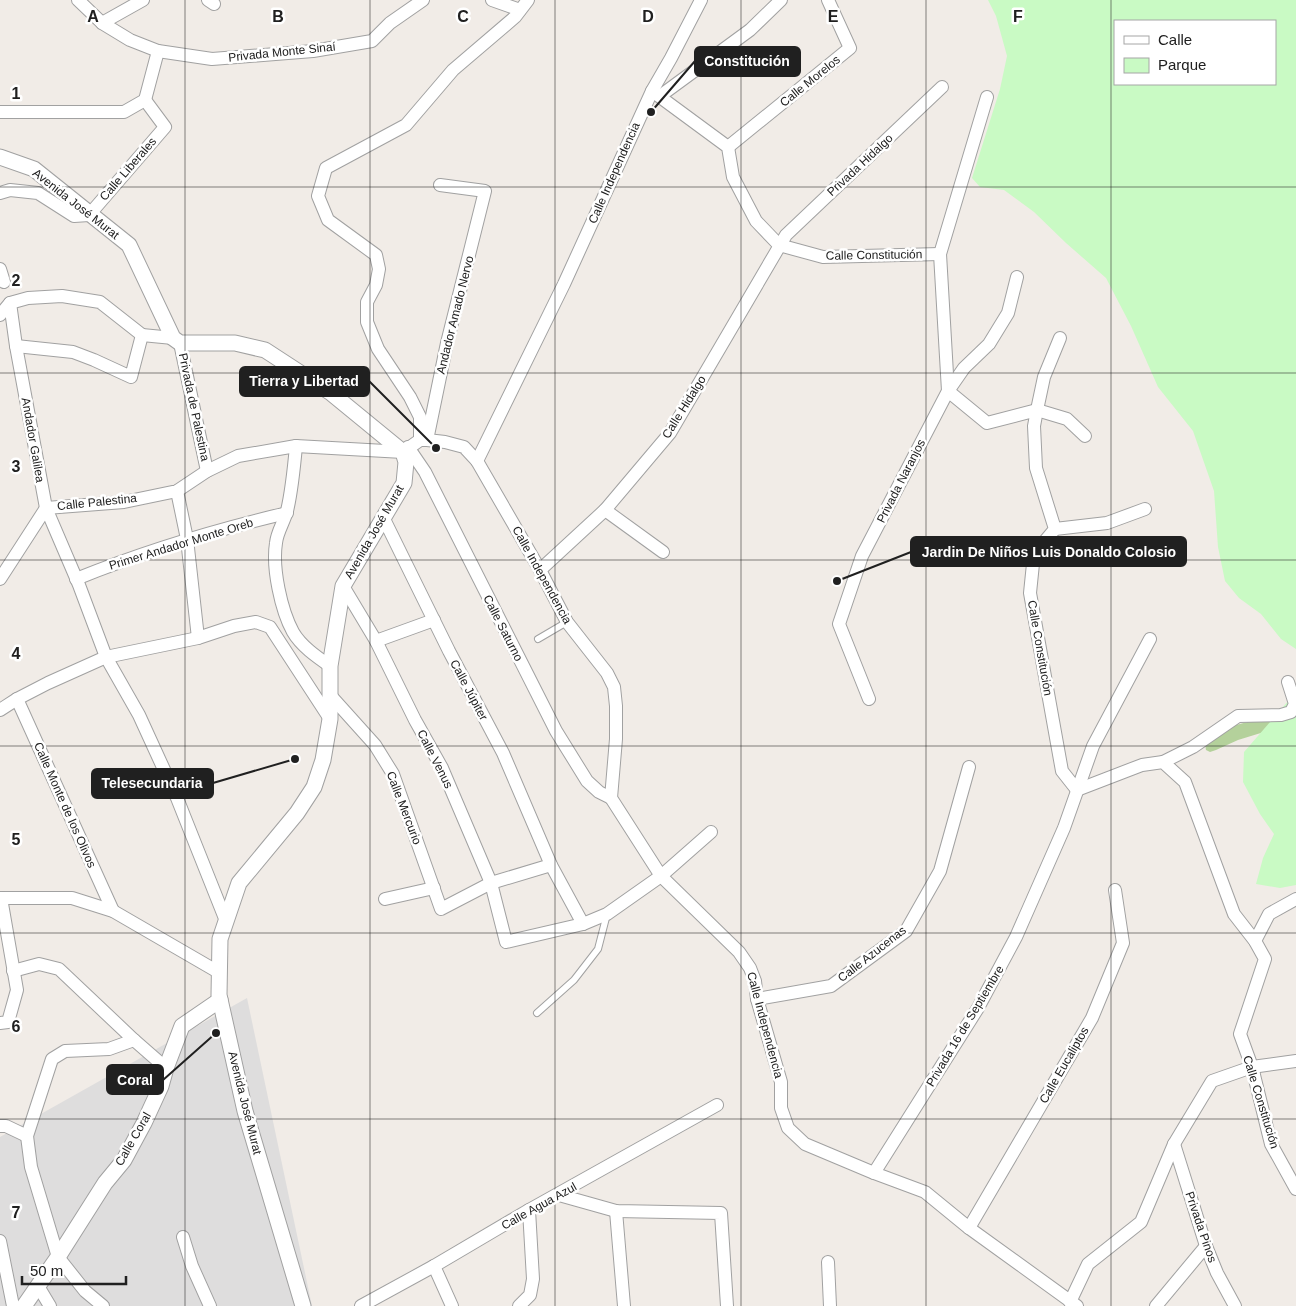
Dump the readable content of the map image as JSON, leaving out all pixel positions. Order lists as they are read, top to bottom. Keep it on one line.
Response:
{"streets":{"street":["Privada Monte Sinaí","Calle Morelos","Privada Hidalgo","Calle Liberales","Calle Independencia","Avenida José Murat","Calle Constitución","Andador Amado Nervo","Privada de Palestina","Calle Hidalgo","Andador Galilea","Privada Naranjos","Calle Palestina","Primer Andador Monte Oreb","Calle Saturno","Calle Júpiter","Calle Venus","Calle Monte de los Olivos","Calle Mercurio","Calle Azucenas","Privada 16 de Septiembre","Calle Eucaliptos","Calle Coral","Calle Agua Azul","Privada Pinos"]},"crossings":[["Calle Morelos","Calle Constitución"],["Privada Hidalgo","Calle Constitución"],["Privada Hidalgo","Calle Hidalgo"],["Calle Liberales","Avenida José Murat"],["Calle Independencia","Calle Hidalgo"],["Calle Independencia","Calle Saturno"],["Calle Independencia","Calle Azucenas"],["Calle Independencia","Privada 16 de Septiembre"],["Calle Independencia","Calle Eucaliptos"],["Avenida José Murat","Privada de Palestina"],["Avenida José Murat","Andador Galilea"],["Avenida José Murat","Calle Palestina"],["Avenida José Murat","Calle Saturno"],["Avenida José Murat","Calle Júpiter"],["Avenida José Murat","Calle Venus"],["Avenida José Murat","Calle Mercurio"],["Avenida José Murat","Calle Coral"],["Calle Constitución","Calle Hidalgo"],["Calle Constitución","Privada Naranjos"],["Calle Constitución","Privada 16 de Septiembre"],["Privada de Palestina","Calle Palestina"],["Andador Galilea","Calle Palestina"],["Andador Galilea","Primer Andador Monte Oreb"],["Calle Palestina","Calle Saturno"],["Calle Júpiter","Calle Venus"],["Calle Venus","Calle Mercurio"]],"places":["Constitución","Tierra y Libertad","Jardin De Niños Luis Donaldo Colosio","Telesecundaria","Coral"],"legend":["Calle","Parque"],"scale_bar":"50 m","grid":{"columns":["A","B","C","D","E","F"],"rows":["1","2","3","4","5","6","7"]}}
